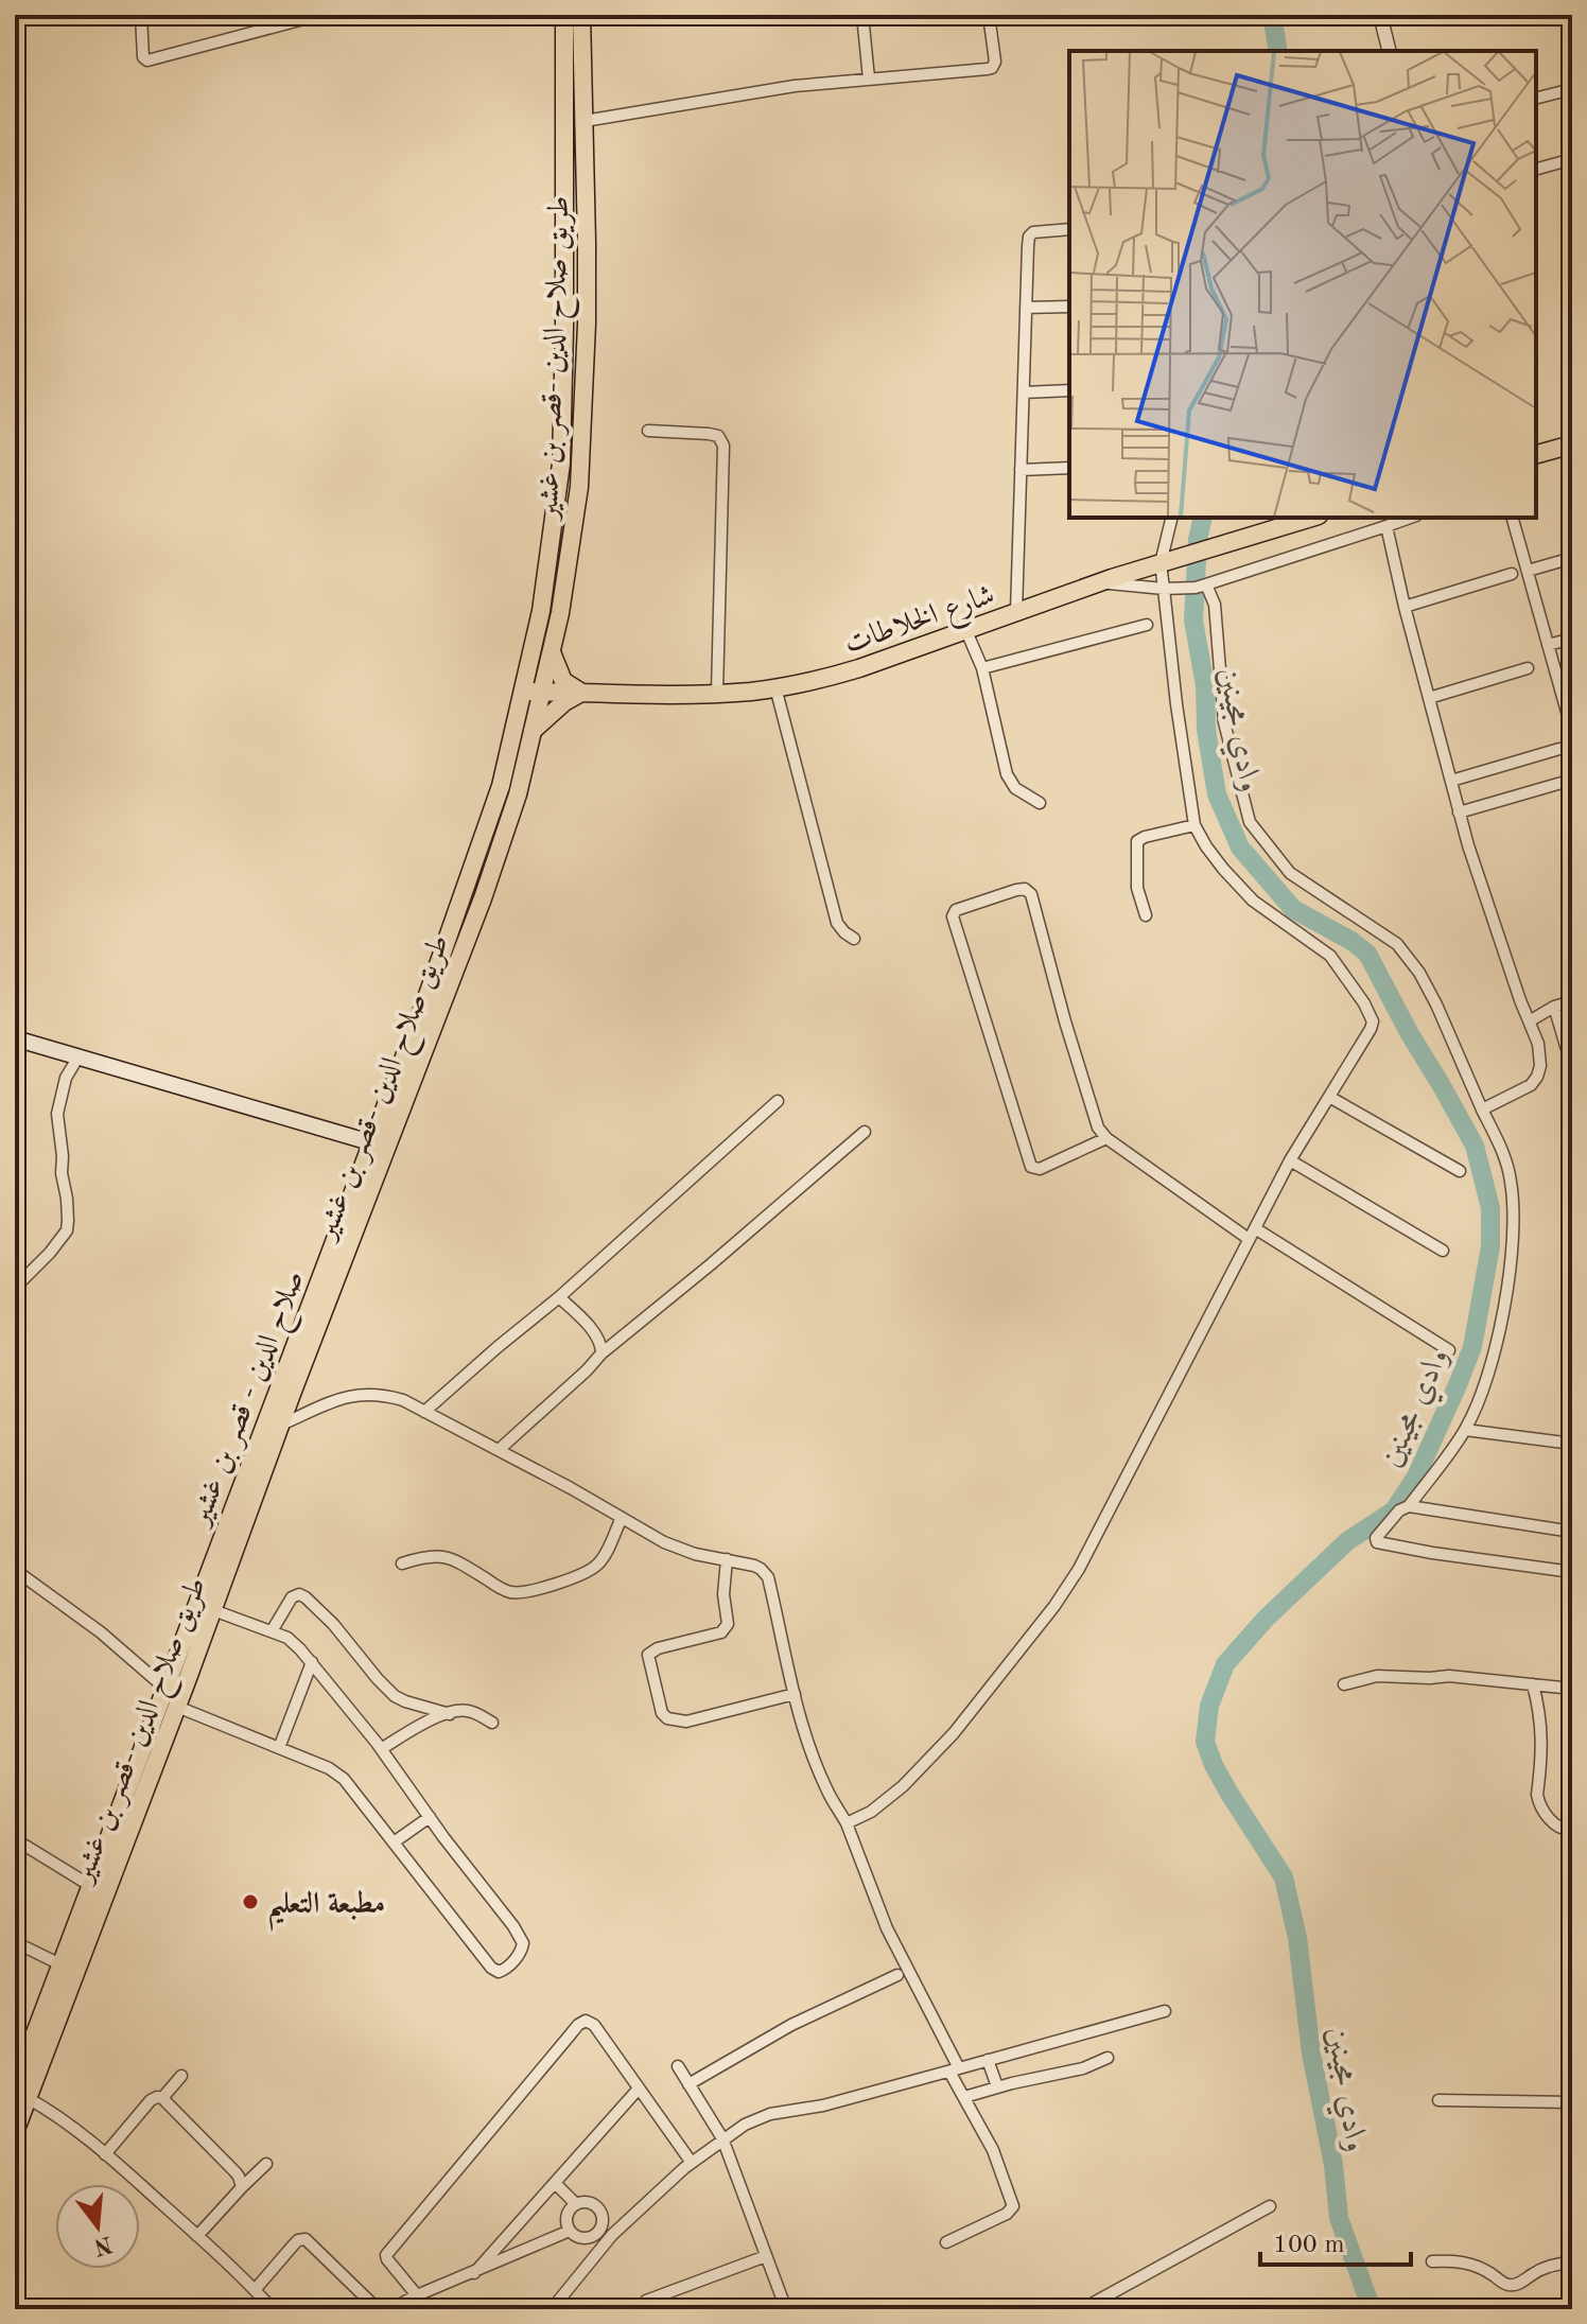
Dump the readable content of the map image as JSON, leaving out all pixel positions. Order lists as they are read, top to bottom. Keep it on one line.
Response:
{"streets":{"main road":["طريق صلاح الدين -قصر بن غشير","شارع الخلاطات","صلاح الدين - قصر بن غشير"]},"crossings":[["طريق صلاح الدين -قصر بن غشير","شارع الخلاطات"],["طريق صلاح الدين -قصر بن غشير","صلاح الدين - قصر بن غشير"],["شارع الخلاطات","صلاح الدين - قصر بن غشير"]],"water":["وادي مجينين"],"places":["مطبعة التعليم"],"scale_bar":"100 m","north":"bottom"}
